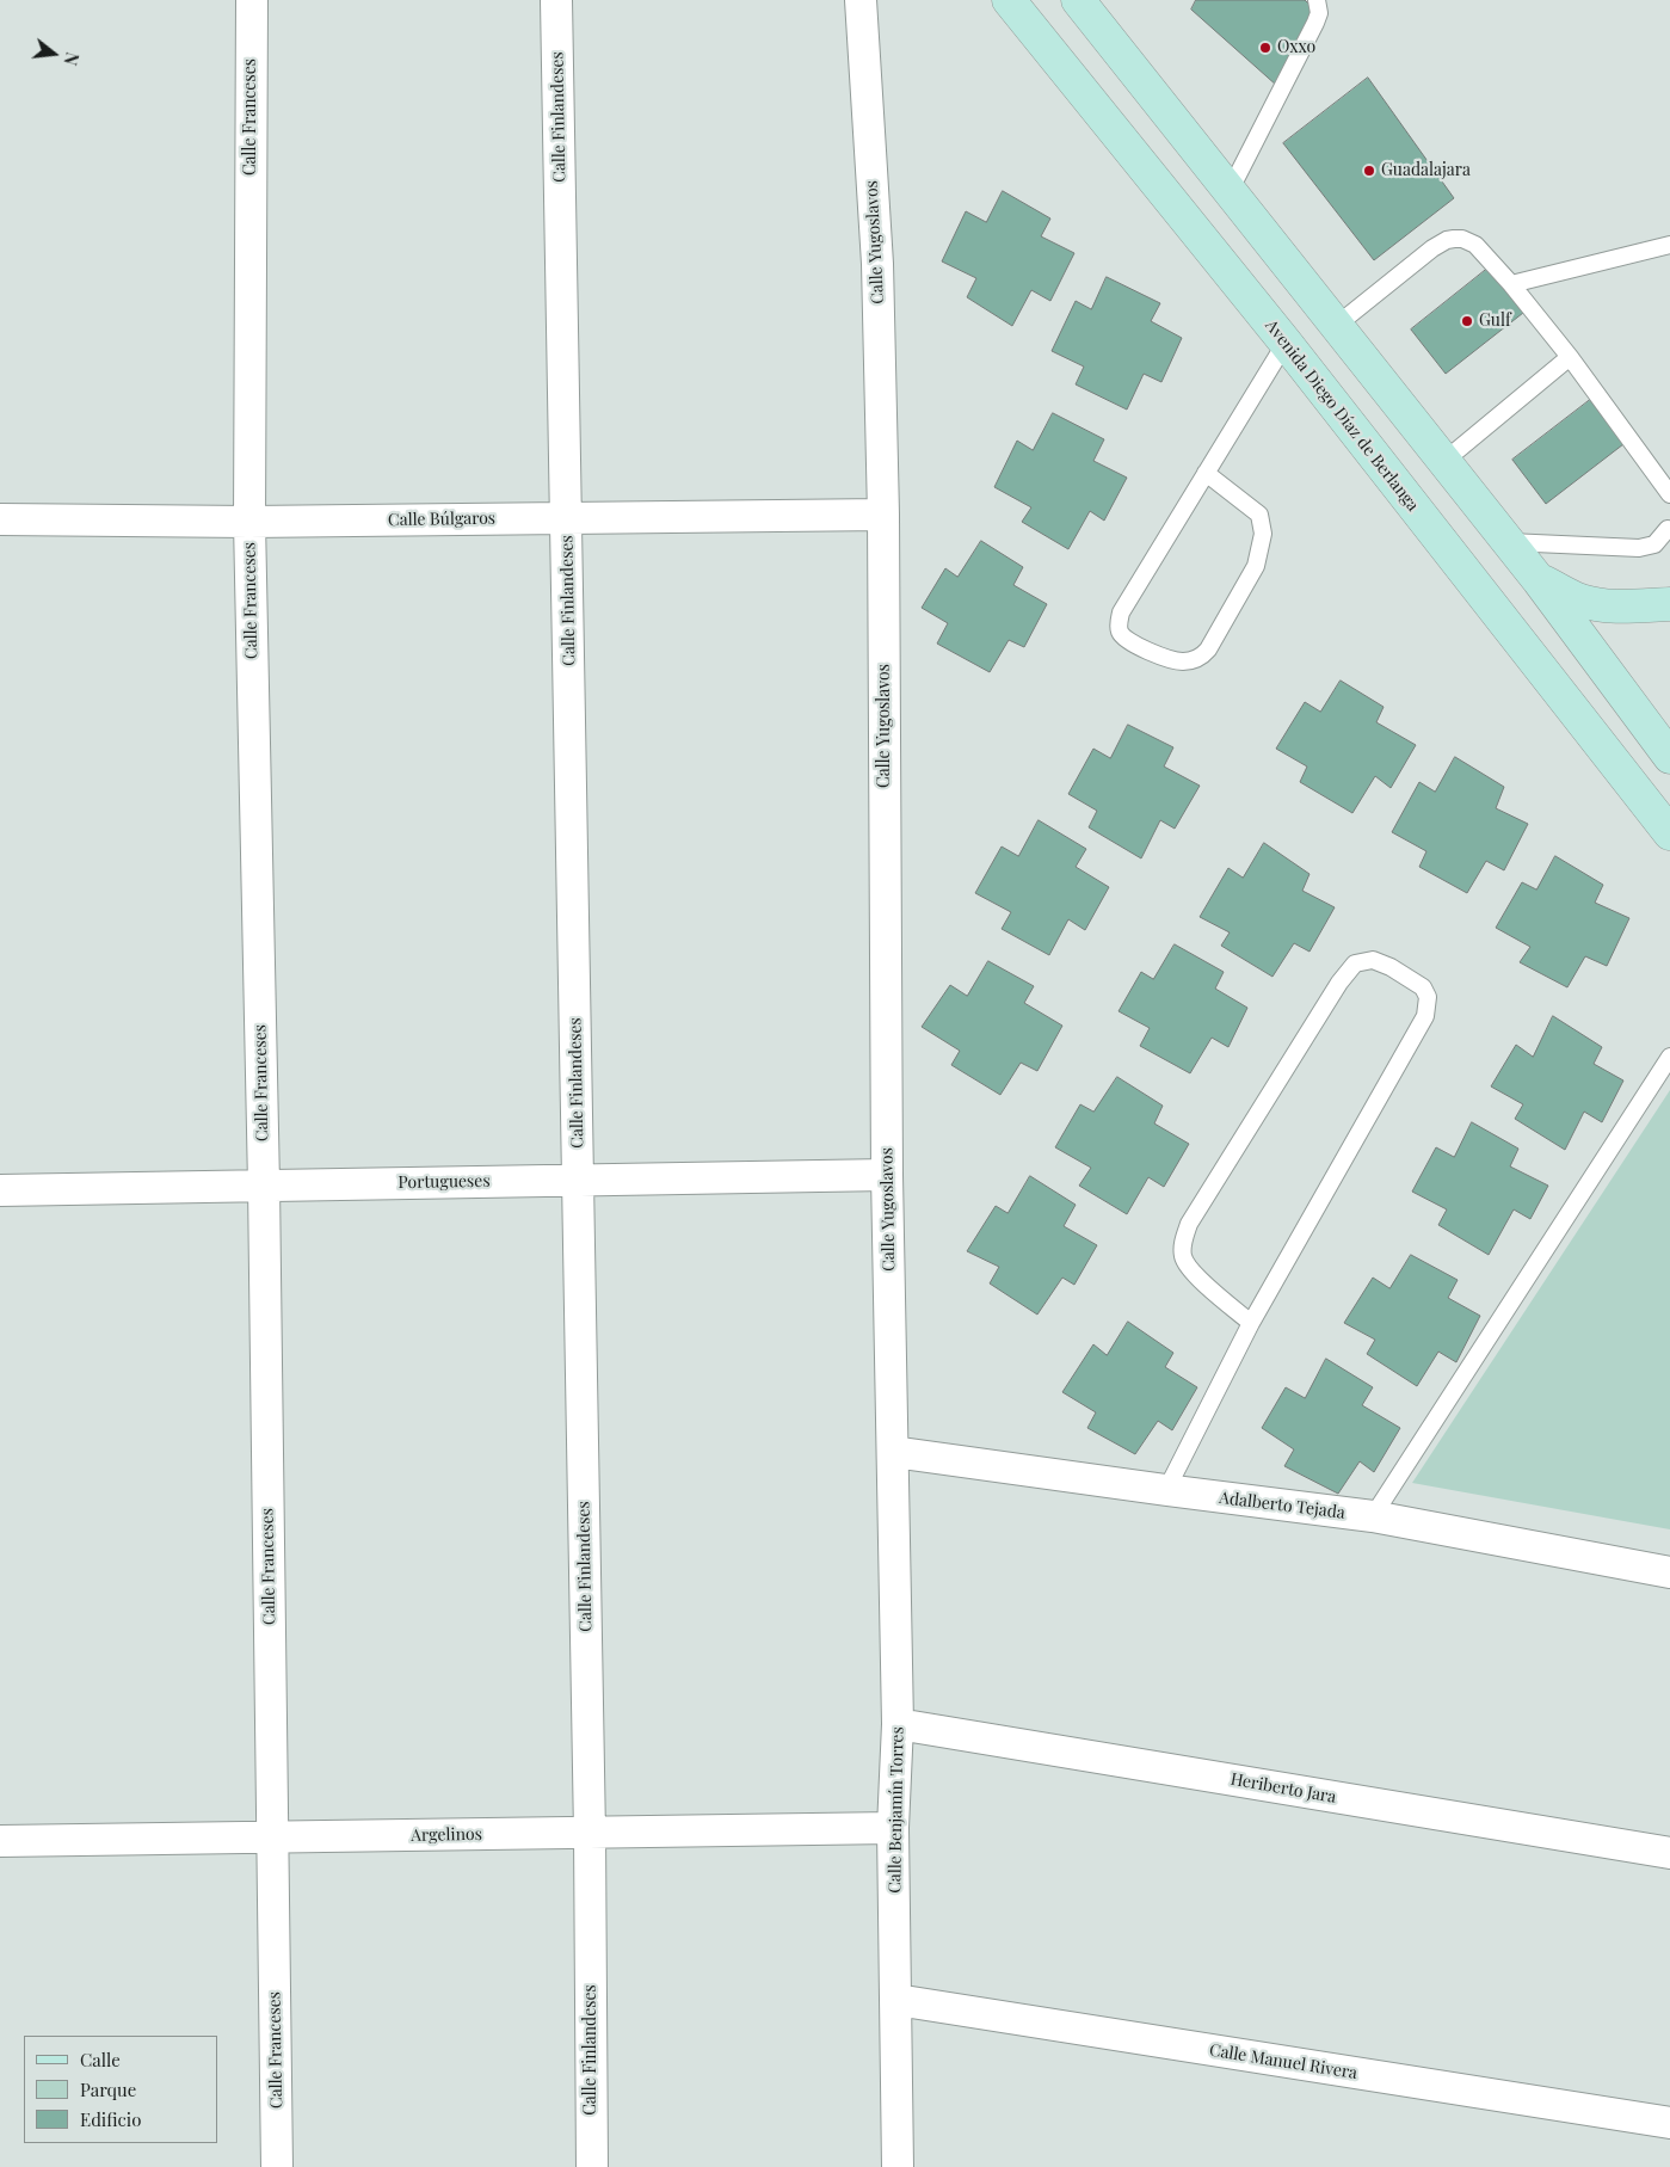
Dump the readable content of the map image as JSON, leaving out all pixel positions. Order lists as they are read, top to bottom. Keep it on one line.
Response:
{"streets":{"main road":["Avenida Diego Díaz de Berlanga"],"street":["Calle Franceses","Calle Finlandeses","Calle Yugoslavos","Calle Búlgaros","Portugueses","Adalberto Tejada","Heriberto Jara","Calle Benjamín Torres","Argelinos","Calle Manuel Rivera"]},"crossings":[["Calle Franceses","Calle Búlgaros"],["Calle Franceses","Portugueses"],["Calle Franceses","Argelinos"],["Calle Finlandeses","Calle Búlgaros"],["Calle Finlandeses","Portugueses"],["Calle Finlandeses","Argelinos"],["Calle Yugoslavos","Calle Búlgaros"],["Calle Yugoslavos","Portugueses"],["Calle Yugoslavos","Adalberto Tejada"],["Calle Yugoslavos","Calle Benjamín Torres"],["Adalberto Tejada","Calle Benjamín Torres"],["Heriberto Jara","Calle Benjamín Torres"],["Calle Benjamín Torres","Argelinos"],["Calle Benjamín Torres","Calle Manuel Rivera"]],"places":["Oxxo","Guadalajara","Gulf"],"legend":["Calle","Parque","Edificio"],"north":"right"}
